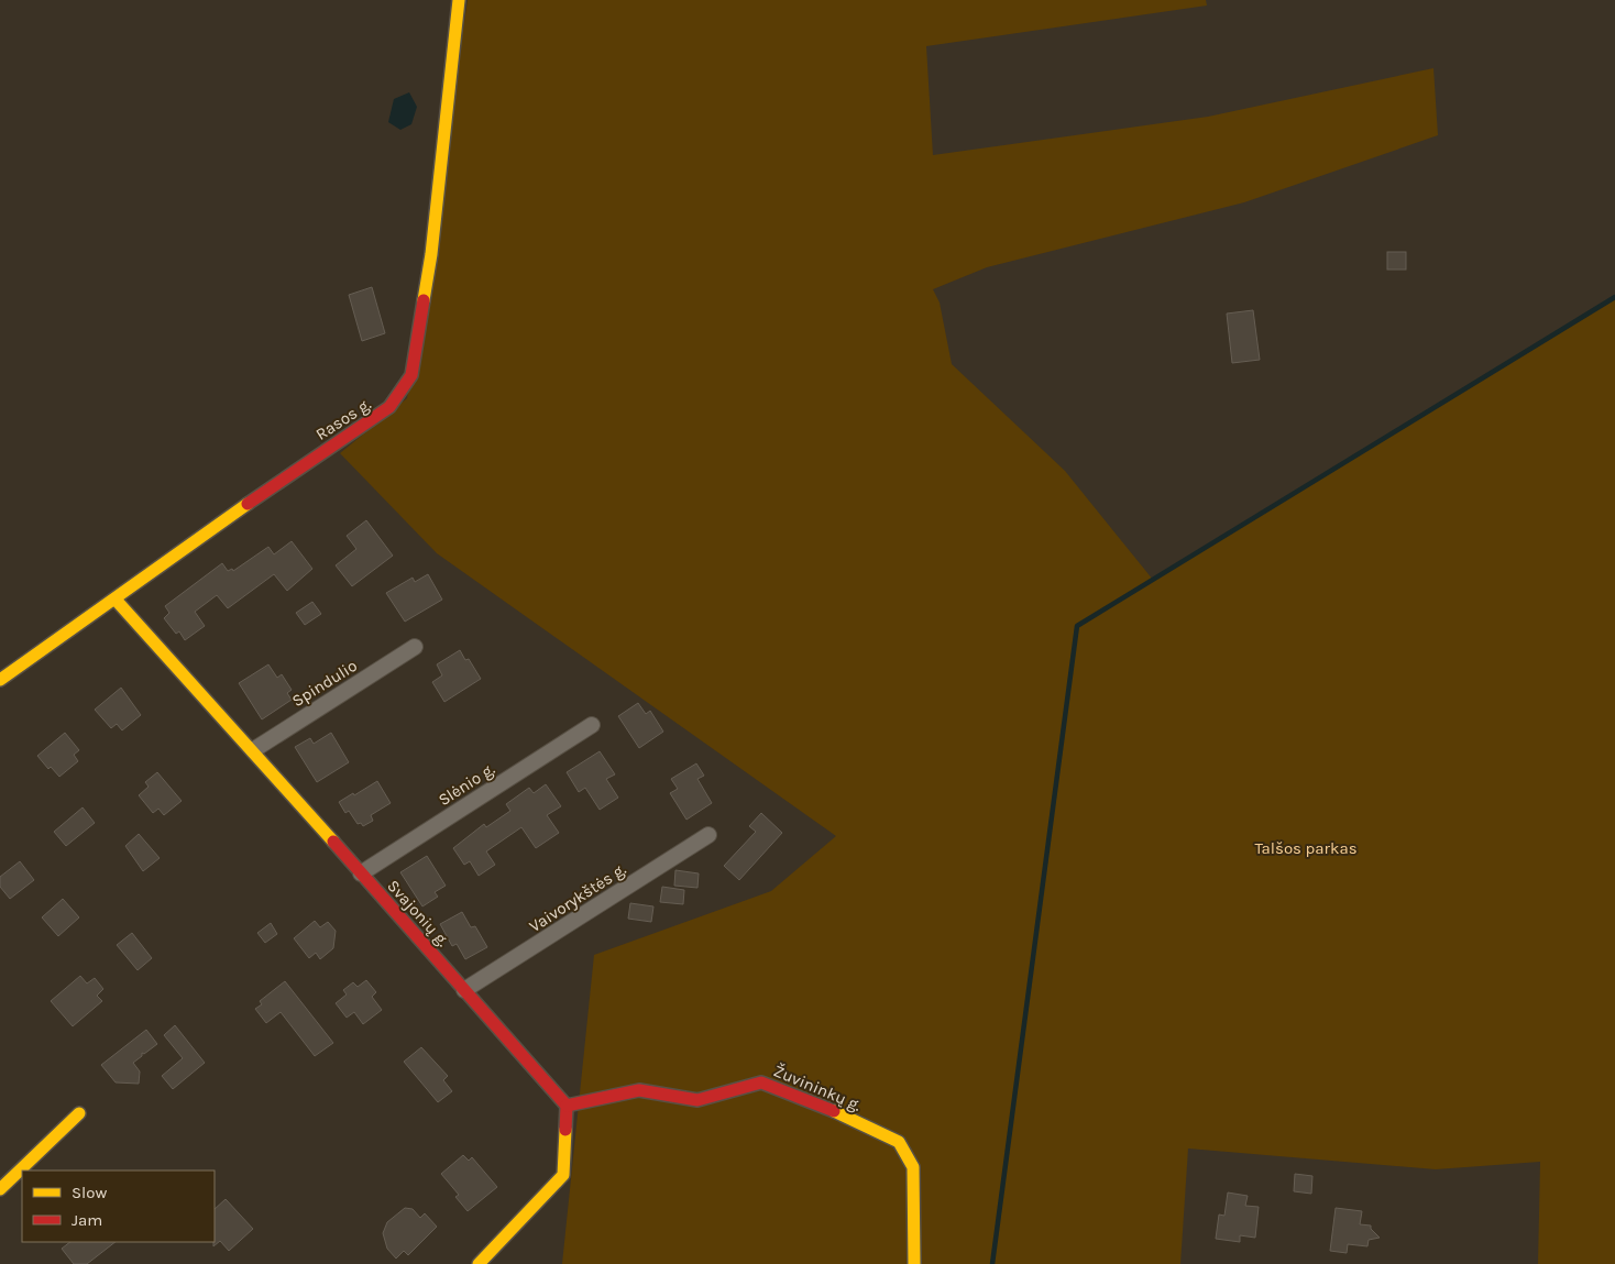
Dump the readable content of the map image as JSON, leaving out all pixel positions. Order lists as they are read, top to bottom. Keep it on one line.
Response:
{"streets":{"street":["Rasos g.","Spindulio","Slėnio g.","Vaivorykštės g.","Svajonių g.","Žuvininkų g."]},"crossings":[["Rasos g.","Svajonių g."],["Spindulio","Svajonių g."],["Slėnio g.","Svajonių g."],["Vaivorykštės g.","Svajonių g."],["Svajonių g.","Žuvininkų g."]],"parks":["Talšos parkas"],"legend":["Slow","Jam"]}
